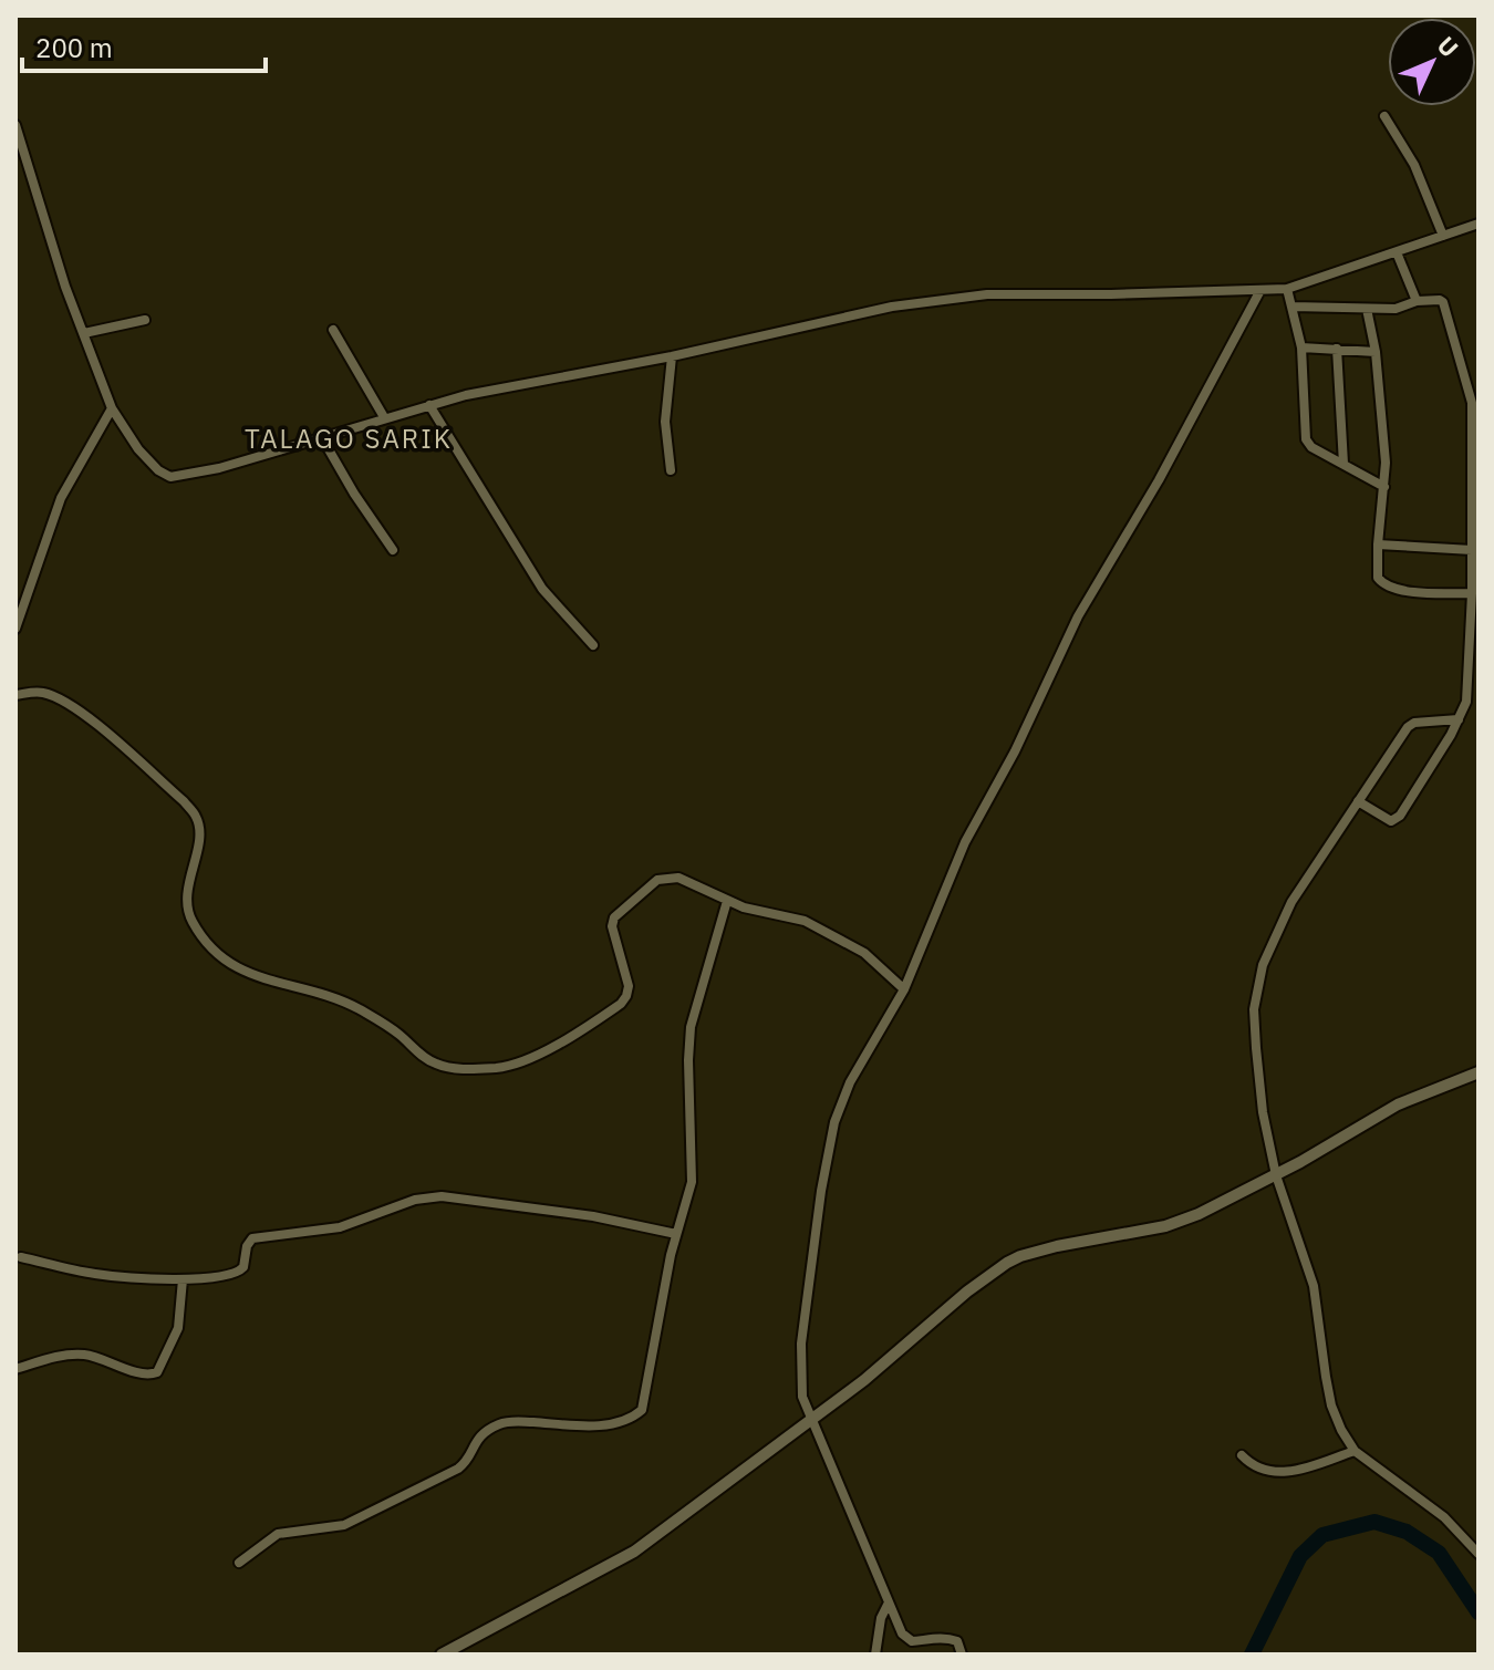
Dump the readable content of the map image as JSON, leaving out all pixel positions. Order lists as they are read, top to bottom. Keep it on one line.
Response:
{"districts":["TALAGO SARIK"],"scale_bar":"200 m","north":"top right"}
